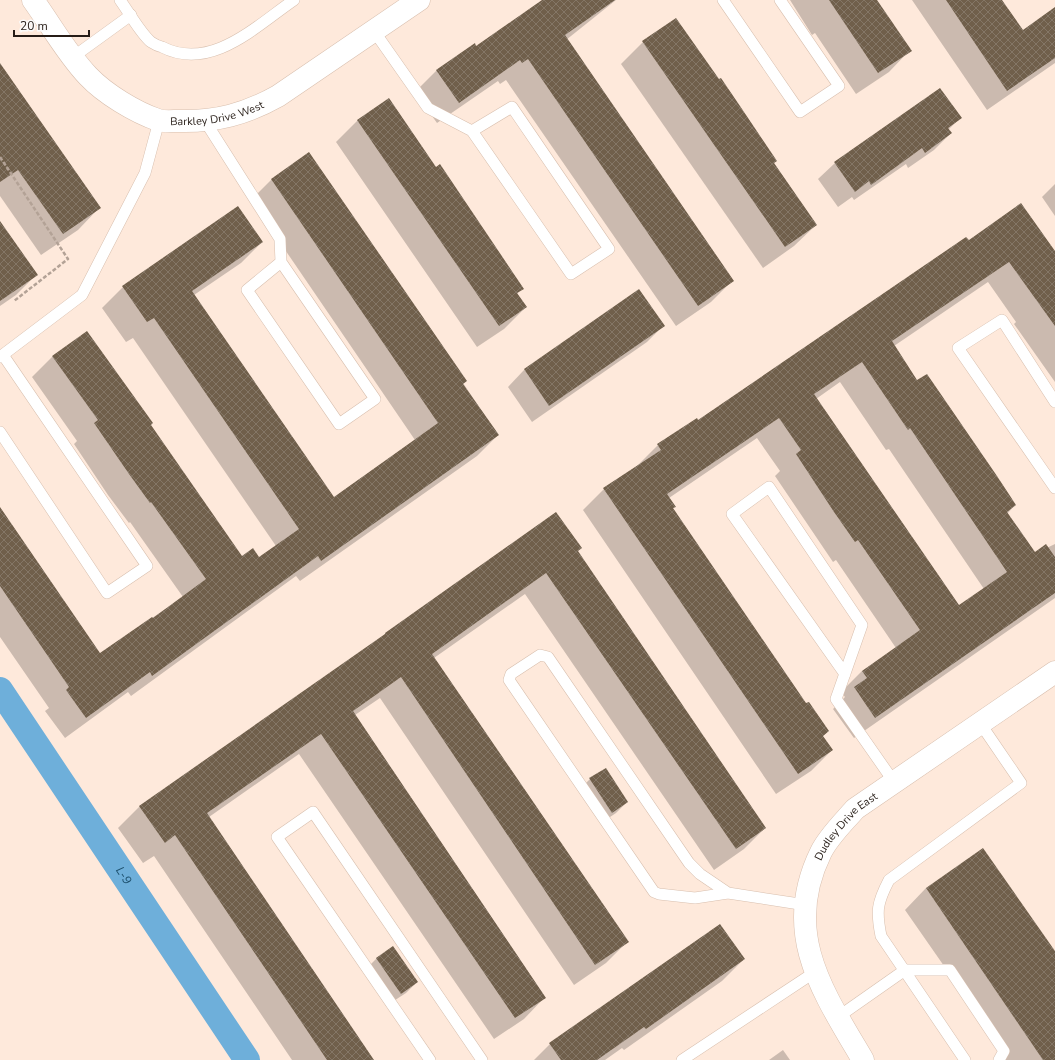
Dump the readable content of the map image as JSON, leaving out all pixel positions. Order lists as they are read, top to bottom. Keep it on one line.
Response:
{"streets":{"street":["Barkley Drive West","Dudley Drive East"]},"water":["L-9"],"scale_bar":"20 m"}
